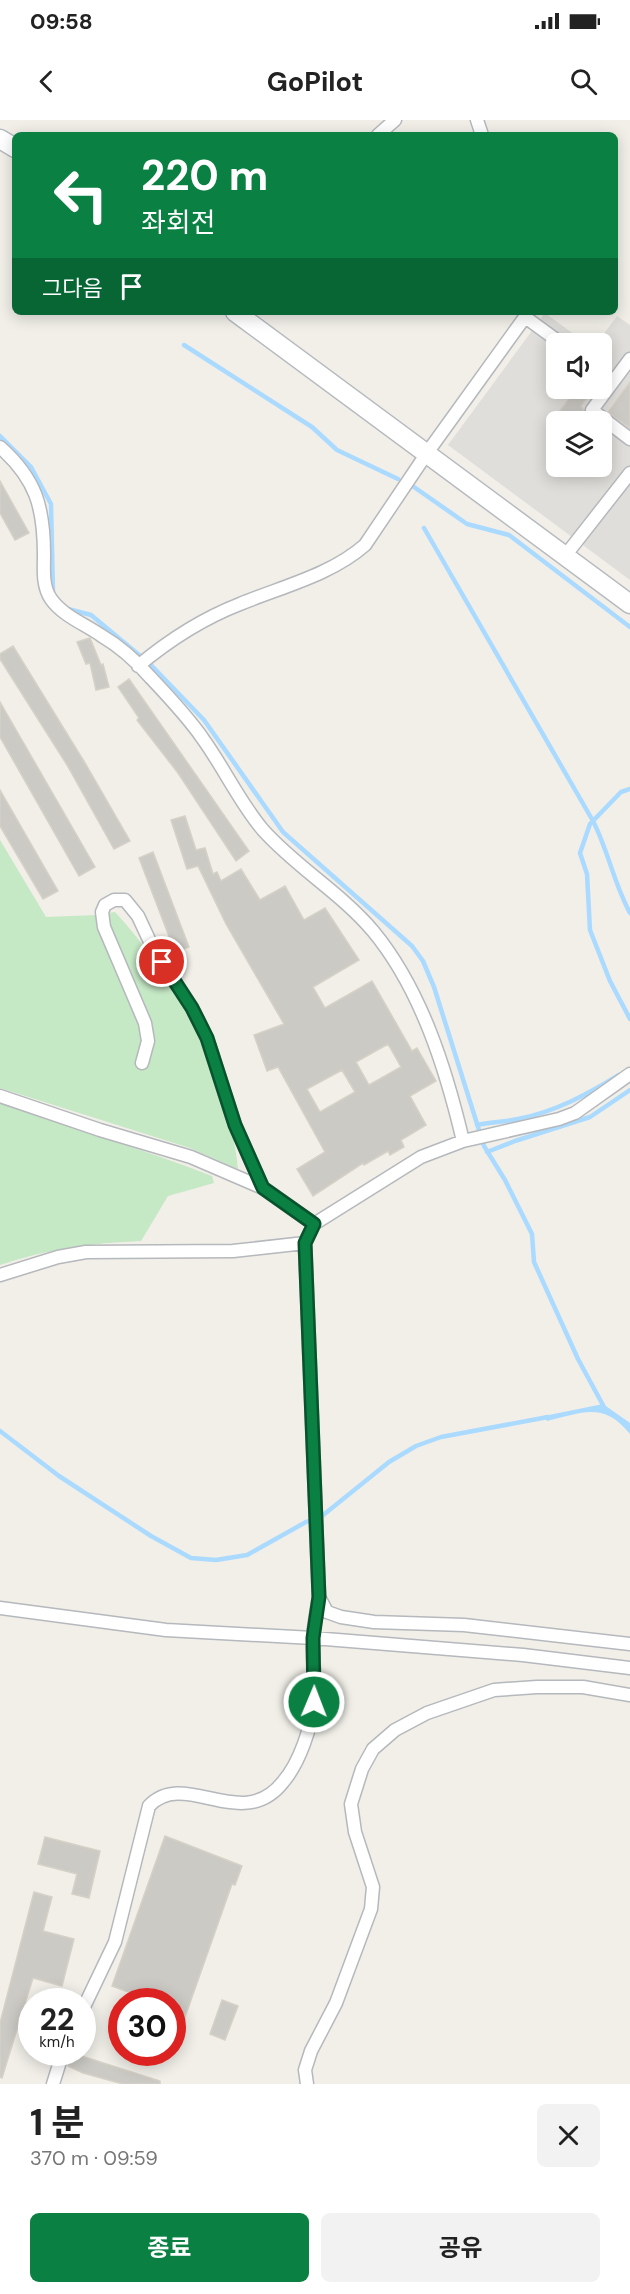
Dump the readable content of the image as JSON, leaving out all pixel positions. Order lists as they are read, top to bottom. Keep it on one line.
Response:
{"page":{"status":"09:58","header":"GoPilot","turn":["220 m","좌회전"],"then":"그다음","speed":"22 km/h","limit":"30","heading":["1 분","370 m · 09:59"],"buttons":["종료","공유"]}}
